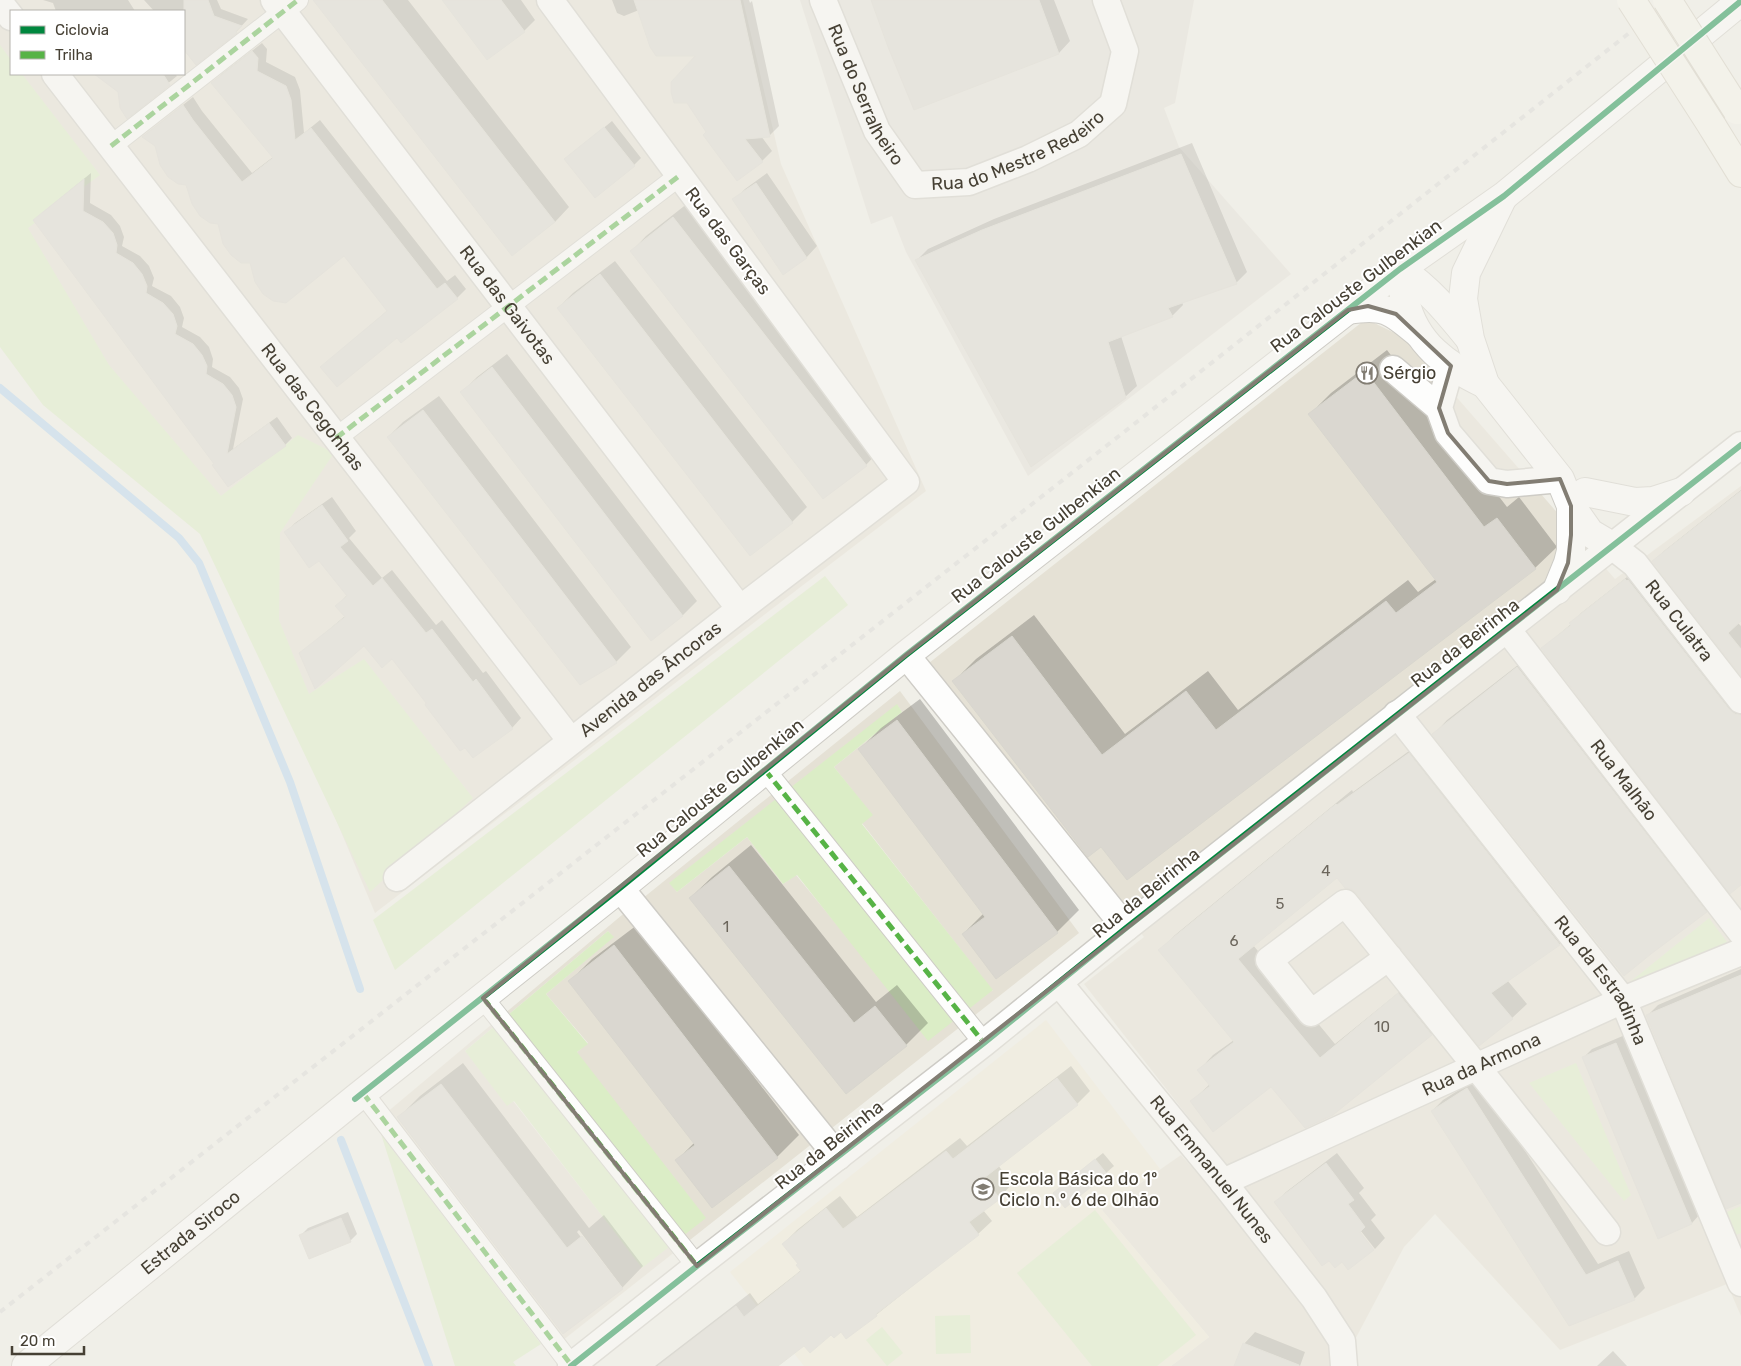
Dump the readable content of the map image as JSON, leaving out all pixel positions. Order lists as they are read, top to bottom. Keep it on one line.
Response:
{"streets":{"street":["Rua do Serralheiro","Rua do Mestre Redeiro","Rua das Garças","Rua Calouste Gulbenkian","Rua das Gaivotas","Rua das Cegonhas","Rua Culatra","Rua da Beirinha","Avenida das Âncoras","Rua Malhão","Rua da Estradinha","Rua da Armona","Rua Emmanuel Nunes","Estrada Siroco"]},"crossings":[["Rua do Serralheiro","Rua do Mestre Redeiro"],["Rua das Garças","Avenida das Âncoras"],["Rua Calouste Gulbenkian","Estrada Siroco"],["Rua das Gaivotas","Avenida das Âncoras"],["Rua das Cegonhas","Avenida das Âncoras"],["Rua Culatra","Rua da Beirinha"],["Rua da Beirinha","Rua Malhão"],["Rua da Beirinha","Rua da Estradinha"],["Rua da Beirinha","Rua Emmanuel Nunes"],["Rua da Estradinha","Rua da Armona"],["Rua da Armona","Rua Emmanuel Nunes"]],"places":{"restaurant":["Sérgio"],"school or university":["Escola Básica do 1º Ciclo n.º 6 de Olhão"]},"house_numbers":["4","5","1","6","10"],"legend":["Ciclovia","Trilha"],"scale_bar":"20 m"}
